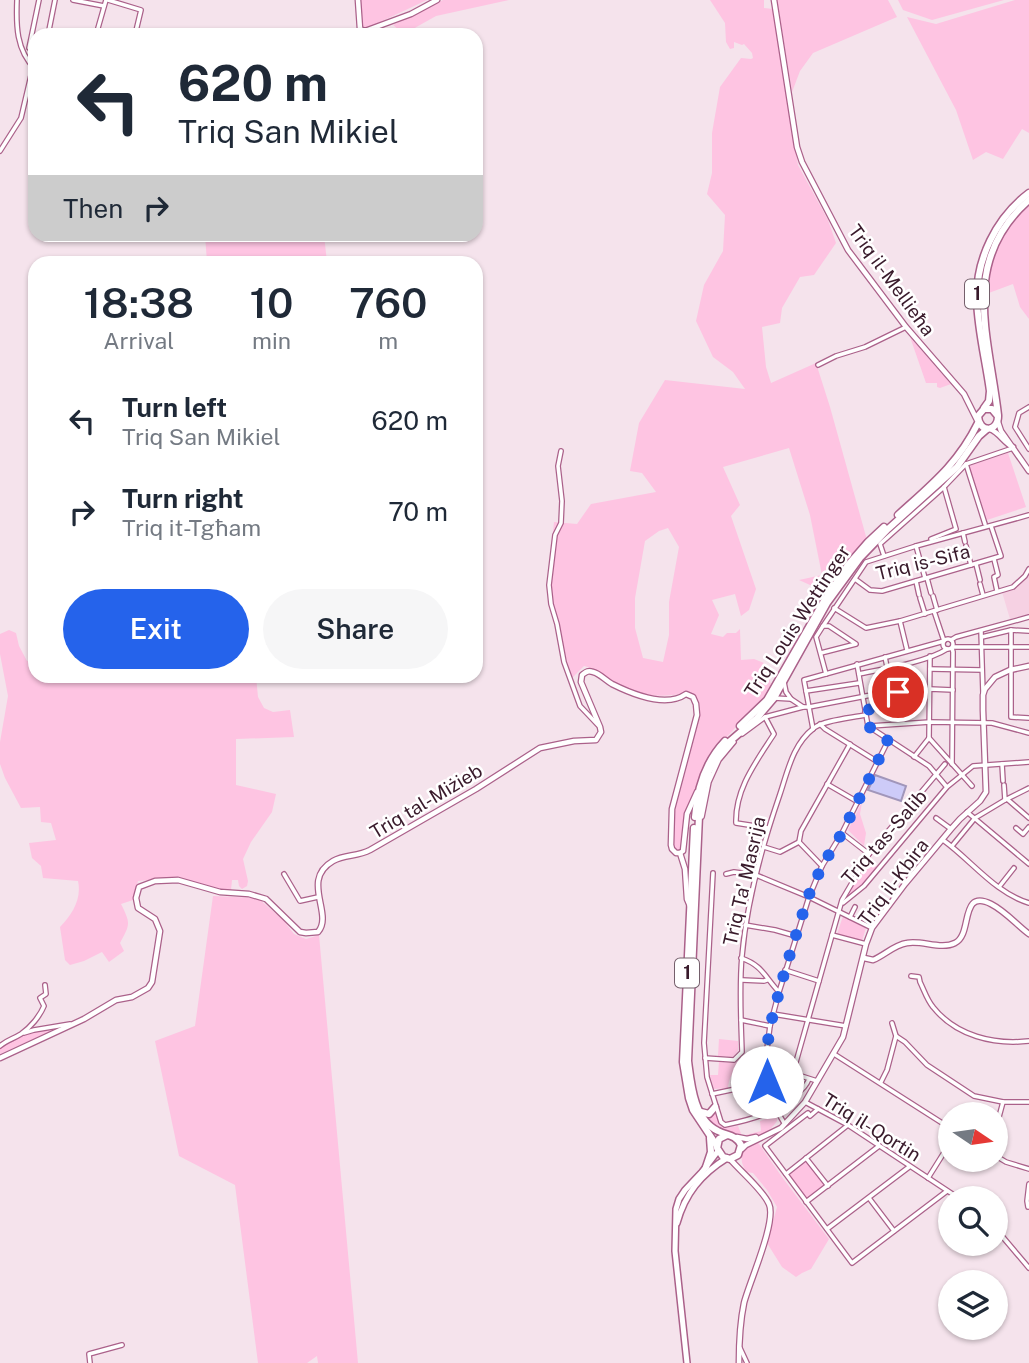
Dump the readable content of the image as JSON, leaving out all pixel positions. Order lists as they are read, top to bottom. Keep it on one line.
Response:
{"streets":{"highway":["1","Triq Louis Wettinger"],"street":["Triq il-Mellieħa","Triq is-Sifa","Triq tal-Miżieb","Triq tas-Salib","Triq Ta' Masrija","Triq il-Kbira","Triq il-Qortin"]},"crossings":[["Triq il-Mellieħa","1"],["Triq il-Mellieħa","Triq Louis Wettinger"],["1","Triq Louis Wettinger"],["1","Triq il-Kbira"],["Triq Louis Wettinger","Triq il-Kbira"],["Triq tas-Salib","Triq il-Kbira"],["Triq il-Kbira","Triq il-Qortin"]],"north":"right","page":{"turn":["620 m","Triq San Mikiel"],"then":"Then","eta":["18:38","Arrival","10","min","760","m"],"list":[{"name":"Turn left","note":"Triq San Mikiel","value":"620 m"},{"name":"Turn right","note":"Triq it-Tgħam","value":"70 m"}],"buttons":["Exit","Share"]}}
